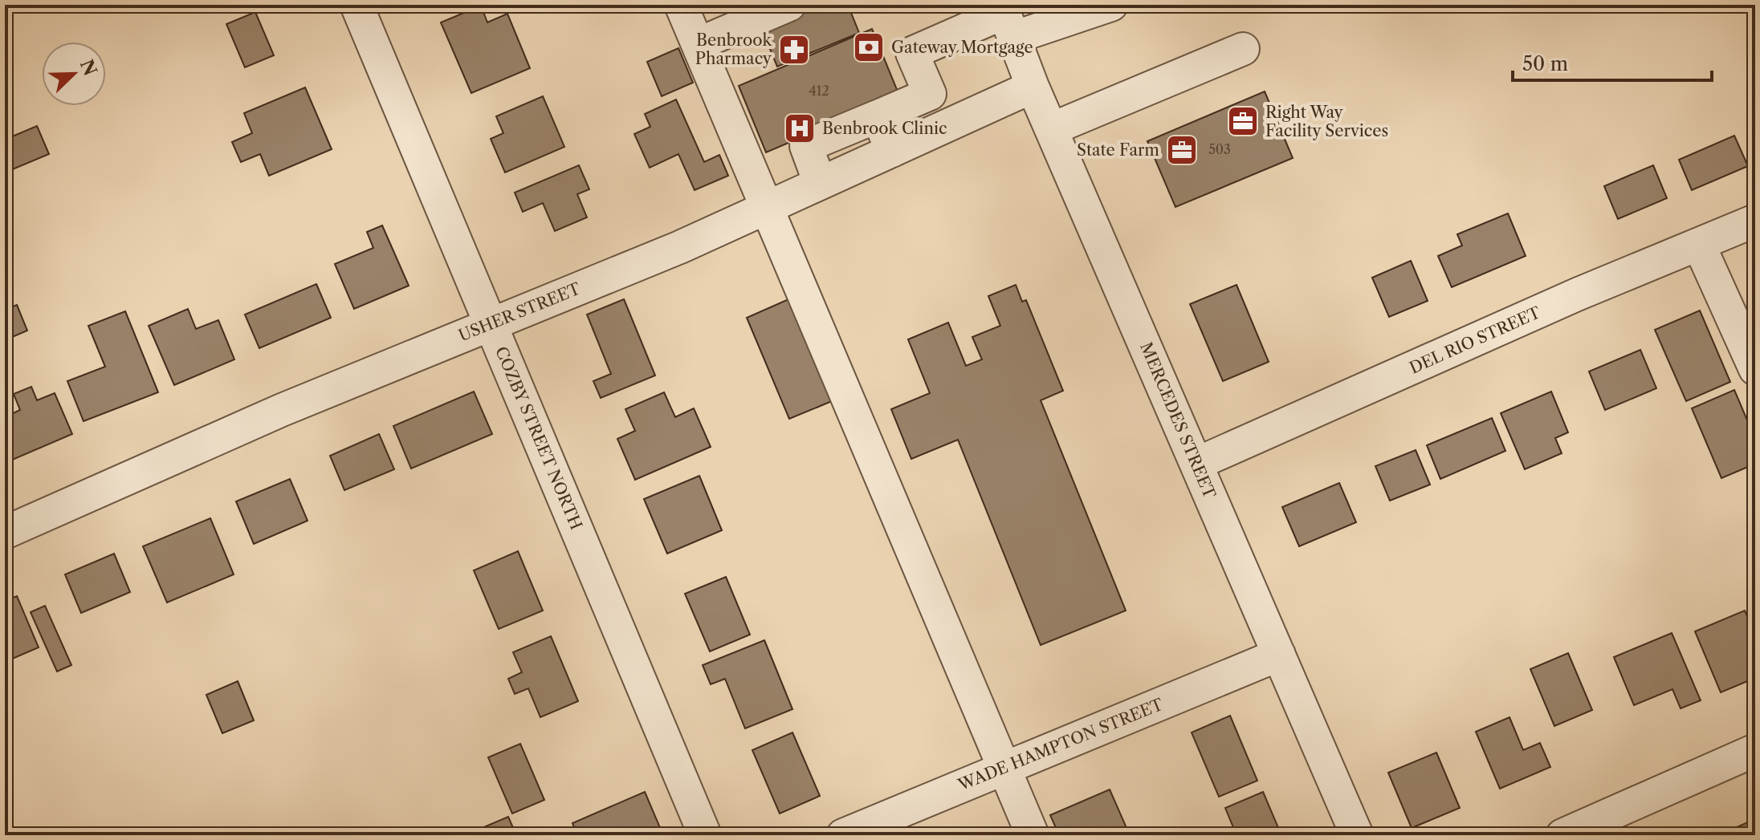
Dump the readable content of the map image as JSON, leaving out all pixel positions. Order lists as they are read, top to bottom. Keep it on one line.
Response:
{"streets":{"street":["USHER STREET","DEL RIO STREET","MERCEDES STREET","COZBY STREET NORTH","WADE HAMPTON STREET"]},"crossings":[["USHER STREET","MERCEDES STREET"],["USHER STREET","COZBY STREET NORTH"],["DEL RIO STREET","MERCEDES STREET"],["MERCEDES STREET","WADE HAMPTON STREET"]],"places":{"bank":["Gateway Mortgage"],"pharmacy":["Benbrook Pharmacy"],"office":["Right Way Facility Services","State Farm"],"hospital":["Benbrook Clinic"]},"house_numbers":["412","503"],"scale_bar":"50 m","north":"top right"}
